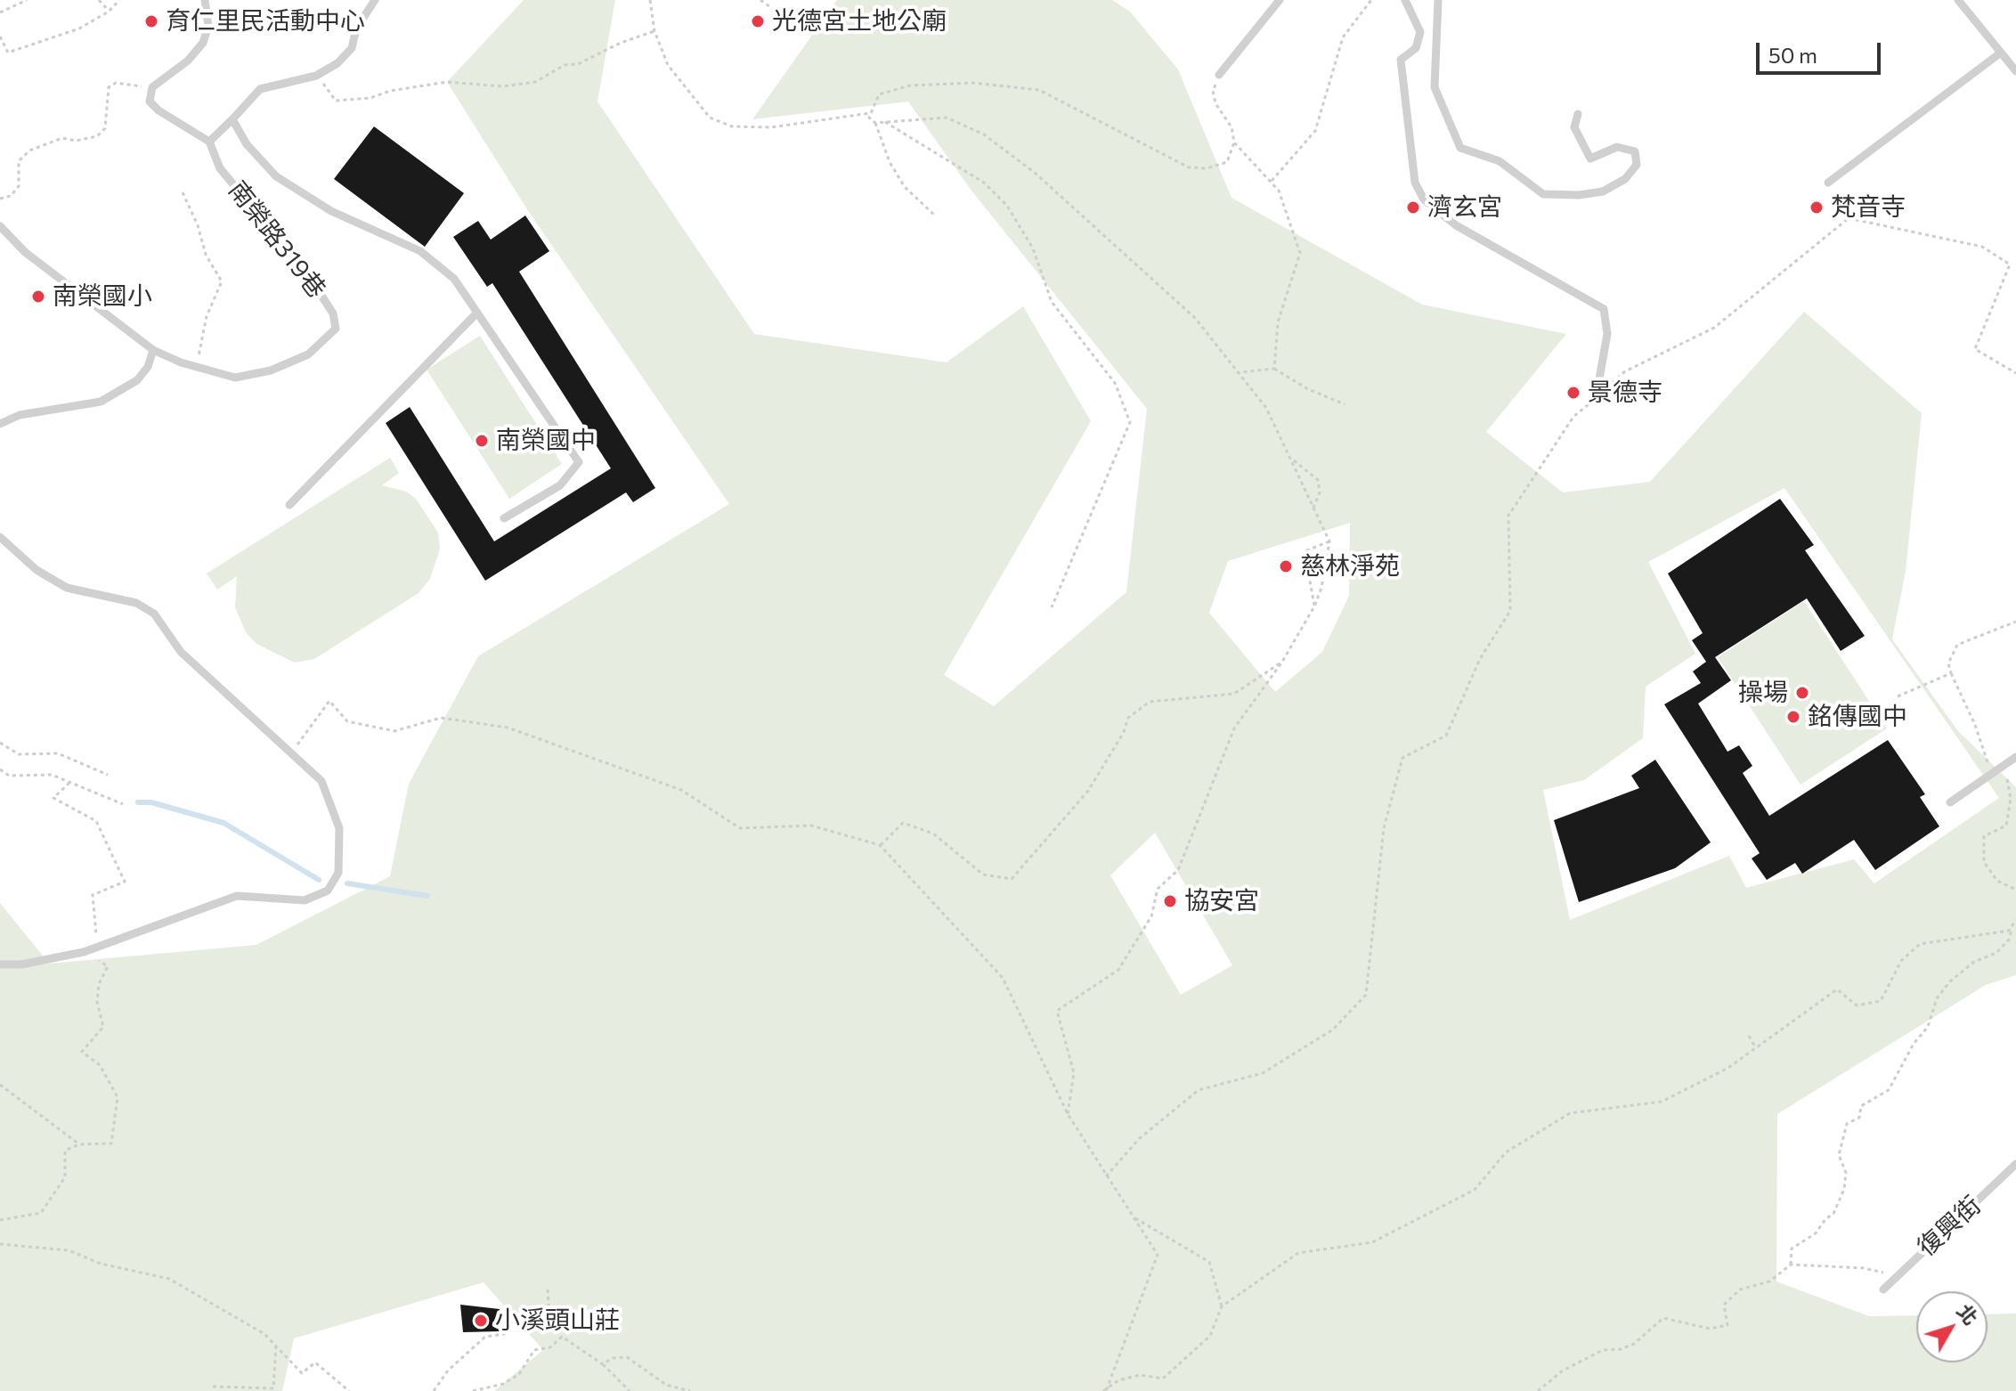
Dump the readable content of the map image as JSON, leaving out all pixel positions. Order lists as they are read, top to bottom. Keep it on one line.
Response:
{"streets":{"lane":["南榮路319巷","復興街"]},"places":["育仁里民活動中心","光德宮土地公廟","濟玄宮","梵音寺","南榮國小","景德寺","南榮國中","慈林淨苑","操場","銘傳國中","協安宮","小溪頭山莊"],"scale_bar":"50 m","north":"top right"}
